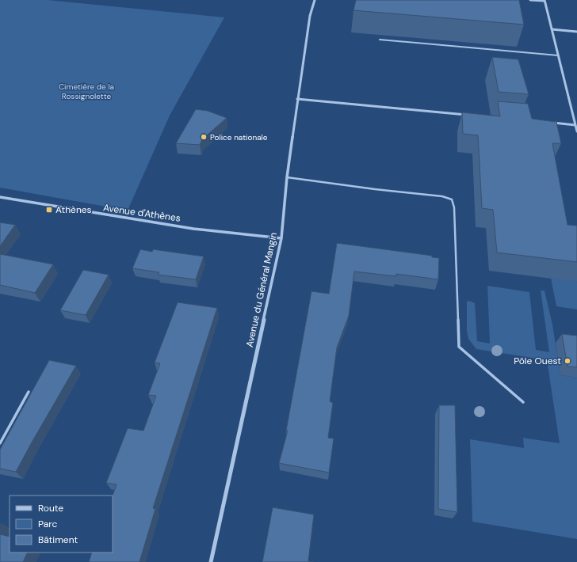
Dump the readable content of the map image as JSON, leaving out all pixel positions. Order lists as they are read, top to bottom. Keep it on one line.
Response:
{"streets":{"street":["Avenue d'Athènes","Avenue du Général Mangin"]},"crossings":[["Avenue d'Athènes","Avenue du Général Mangin"]],"parks":["Cimetière de la Rossignolette"],"places":{"other":["Police nationale","Pôle Ouest"],"transit":["Athènes"]},"legend":["Route","Parc","Bâtiment"]}
